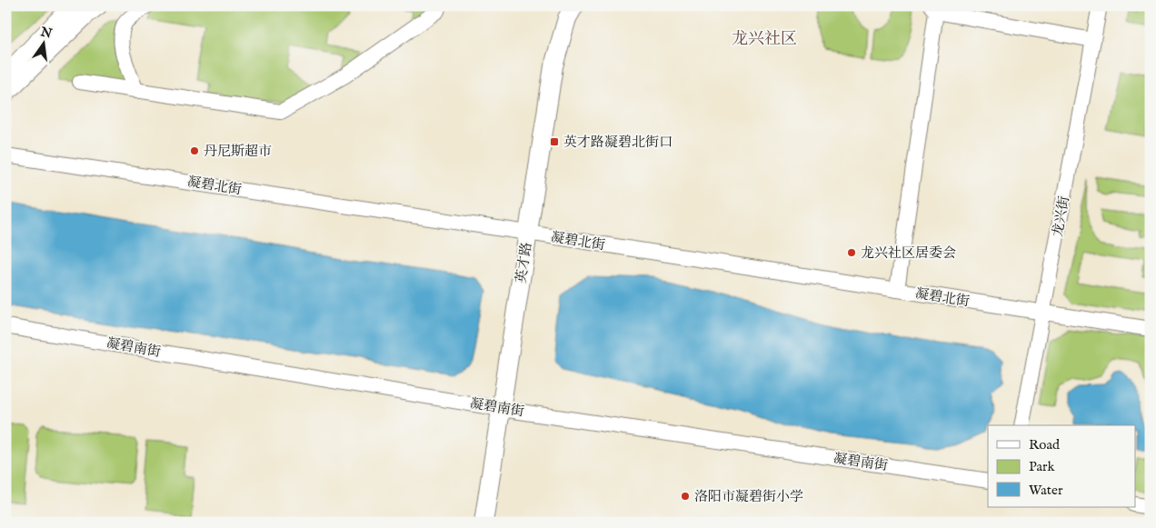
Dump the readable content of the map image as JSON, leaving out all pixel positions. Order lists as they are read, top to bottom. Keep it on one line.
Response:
{"streets":{"main road":["英才路"],"street":["凝碧北街","龙兴街","凝碧南街"]},"crossings":[["凝碧北街","龙兴街"],["凝碧北街","英才路"],["英才路","凝碧南街"]],"districts":["龙兴社区"],"places":{"transit":["英才路凝碧北街口"],"other":["丹尼斯超市","龙兴社区居委会","洛阳市凝碧街小学"]},"legend":["Road","Park","Water"],"north":"top"}
